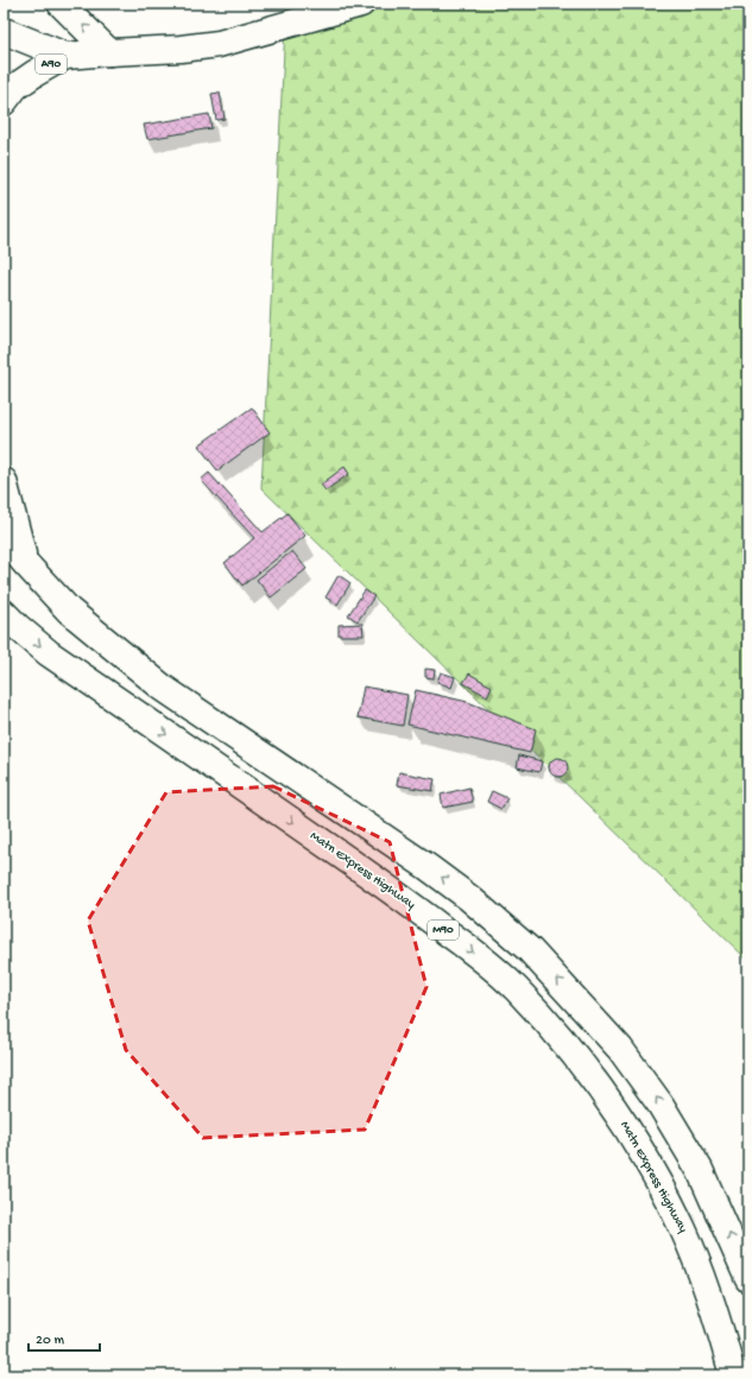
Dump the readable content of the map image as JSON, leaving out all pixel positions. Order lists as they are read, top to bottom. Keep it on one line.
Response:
{"streets":{"main road":["A90","Matn Express Highway","M90"]},"scale_bar":"20 m"}
